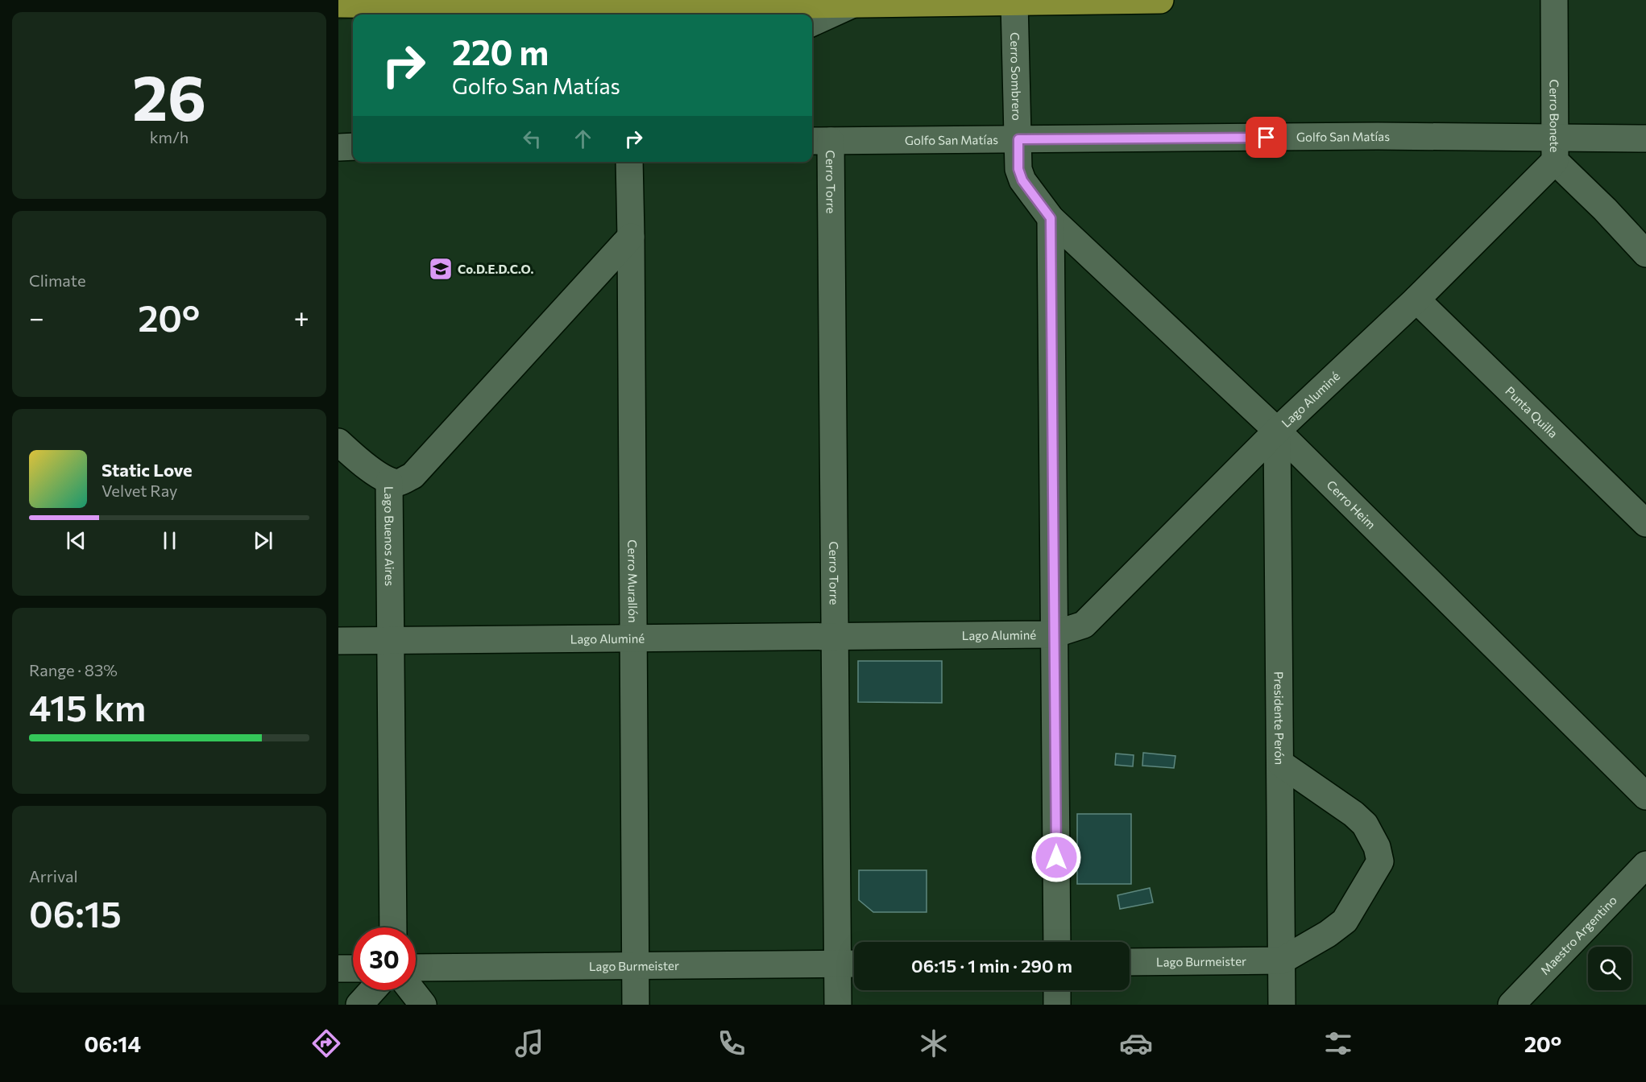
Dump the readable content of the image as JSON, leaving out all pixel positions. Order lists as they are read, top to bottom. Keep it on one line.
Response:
{"streets":{"street":["Cerro Sombrero","Cerro Bonete","Golfo San Matías","Cerro Torre","Lago Aluminé","Punta Quilla","Cerro Heim","Lago Buenos Aires","Cerro Murallón","Presidente Perón","Maestro Argentino","Lago Burmeister"]},"crossings":[["Cerro Sombrero","Golfo San Matías"],["Cerro Sombrero","Cerro Heim"],["Cerro Bonete","Golfo San Matías"],["Cerro Bonete","Lago Aluminé"],["Golfo San Matías","Cerro Torre"],["Golfo San Matías","Lago Aluminé"],["Cerro Torre","Lago Aluminé"],["Cerro Torre","Lago Burmeister"],["Lago Aluminé","Punta Quilla"],["Lago Aluminé","Cerro Heim"],["Lago Aluminé","Lago Buenos Aires"],["Lago Aluminé","Cerro Murallón"],["Lago Aluminé","Presidente Perón"],["Cerro Heim","Presidente Perón"],["Lago Buenos Aires","Cerro Murallón"],["Cerro Murallón","Lago Burmeister"],["Presidente Perón","Lago Burmeister"]],"places":{"school or university":["Co.D.E.D.C.O."]},"page":{"tile":[["26","km/h"],"Climate",["Range · 83%","415 km"],["Arrival","06:15"]],"turn":["220 m","Golfo San Matías"],"heat":["−","20°","+"],"song":["Static Love","Velvet Ray"],"limit":"30","trip":"06:15 · 1 min · 290 m","tabs":["06:14","20°"]}}
